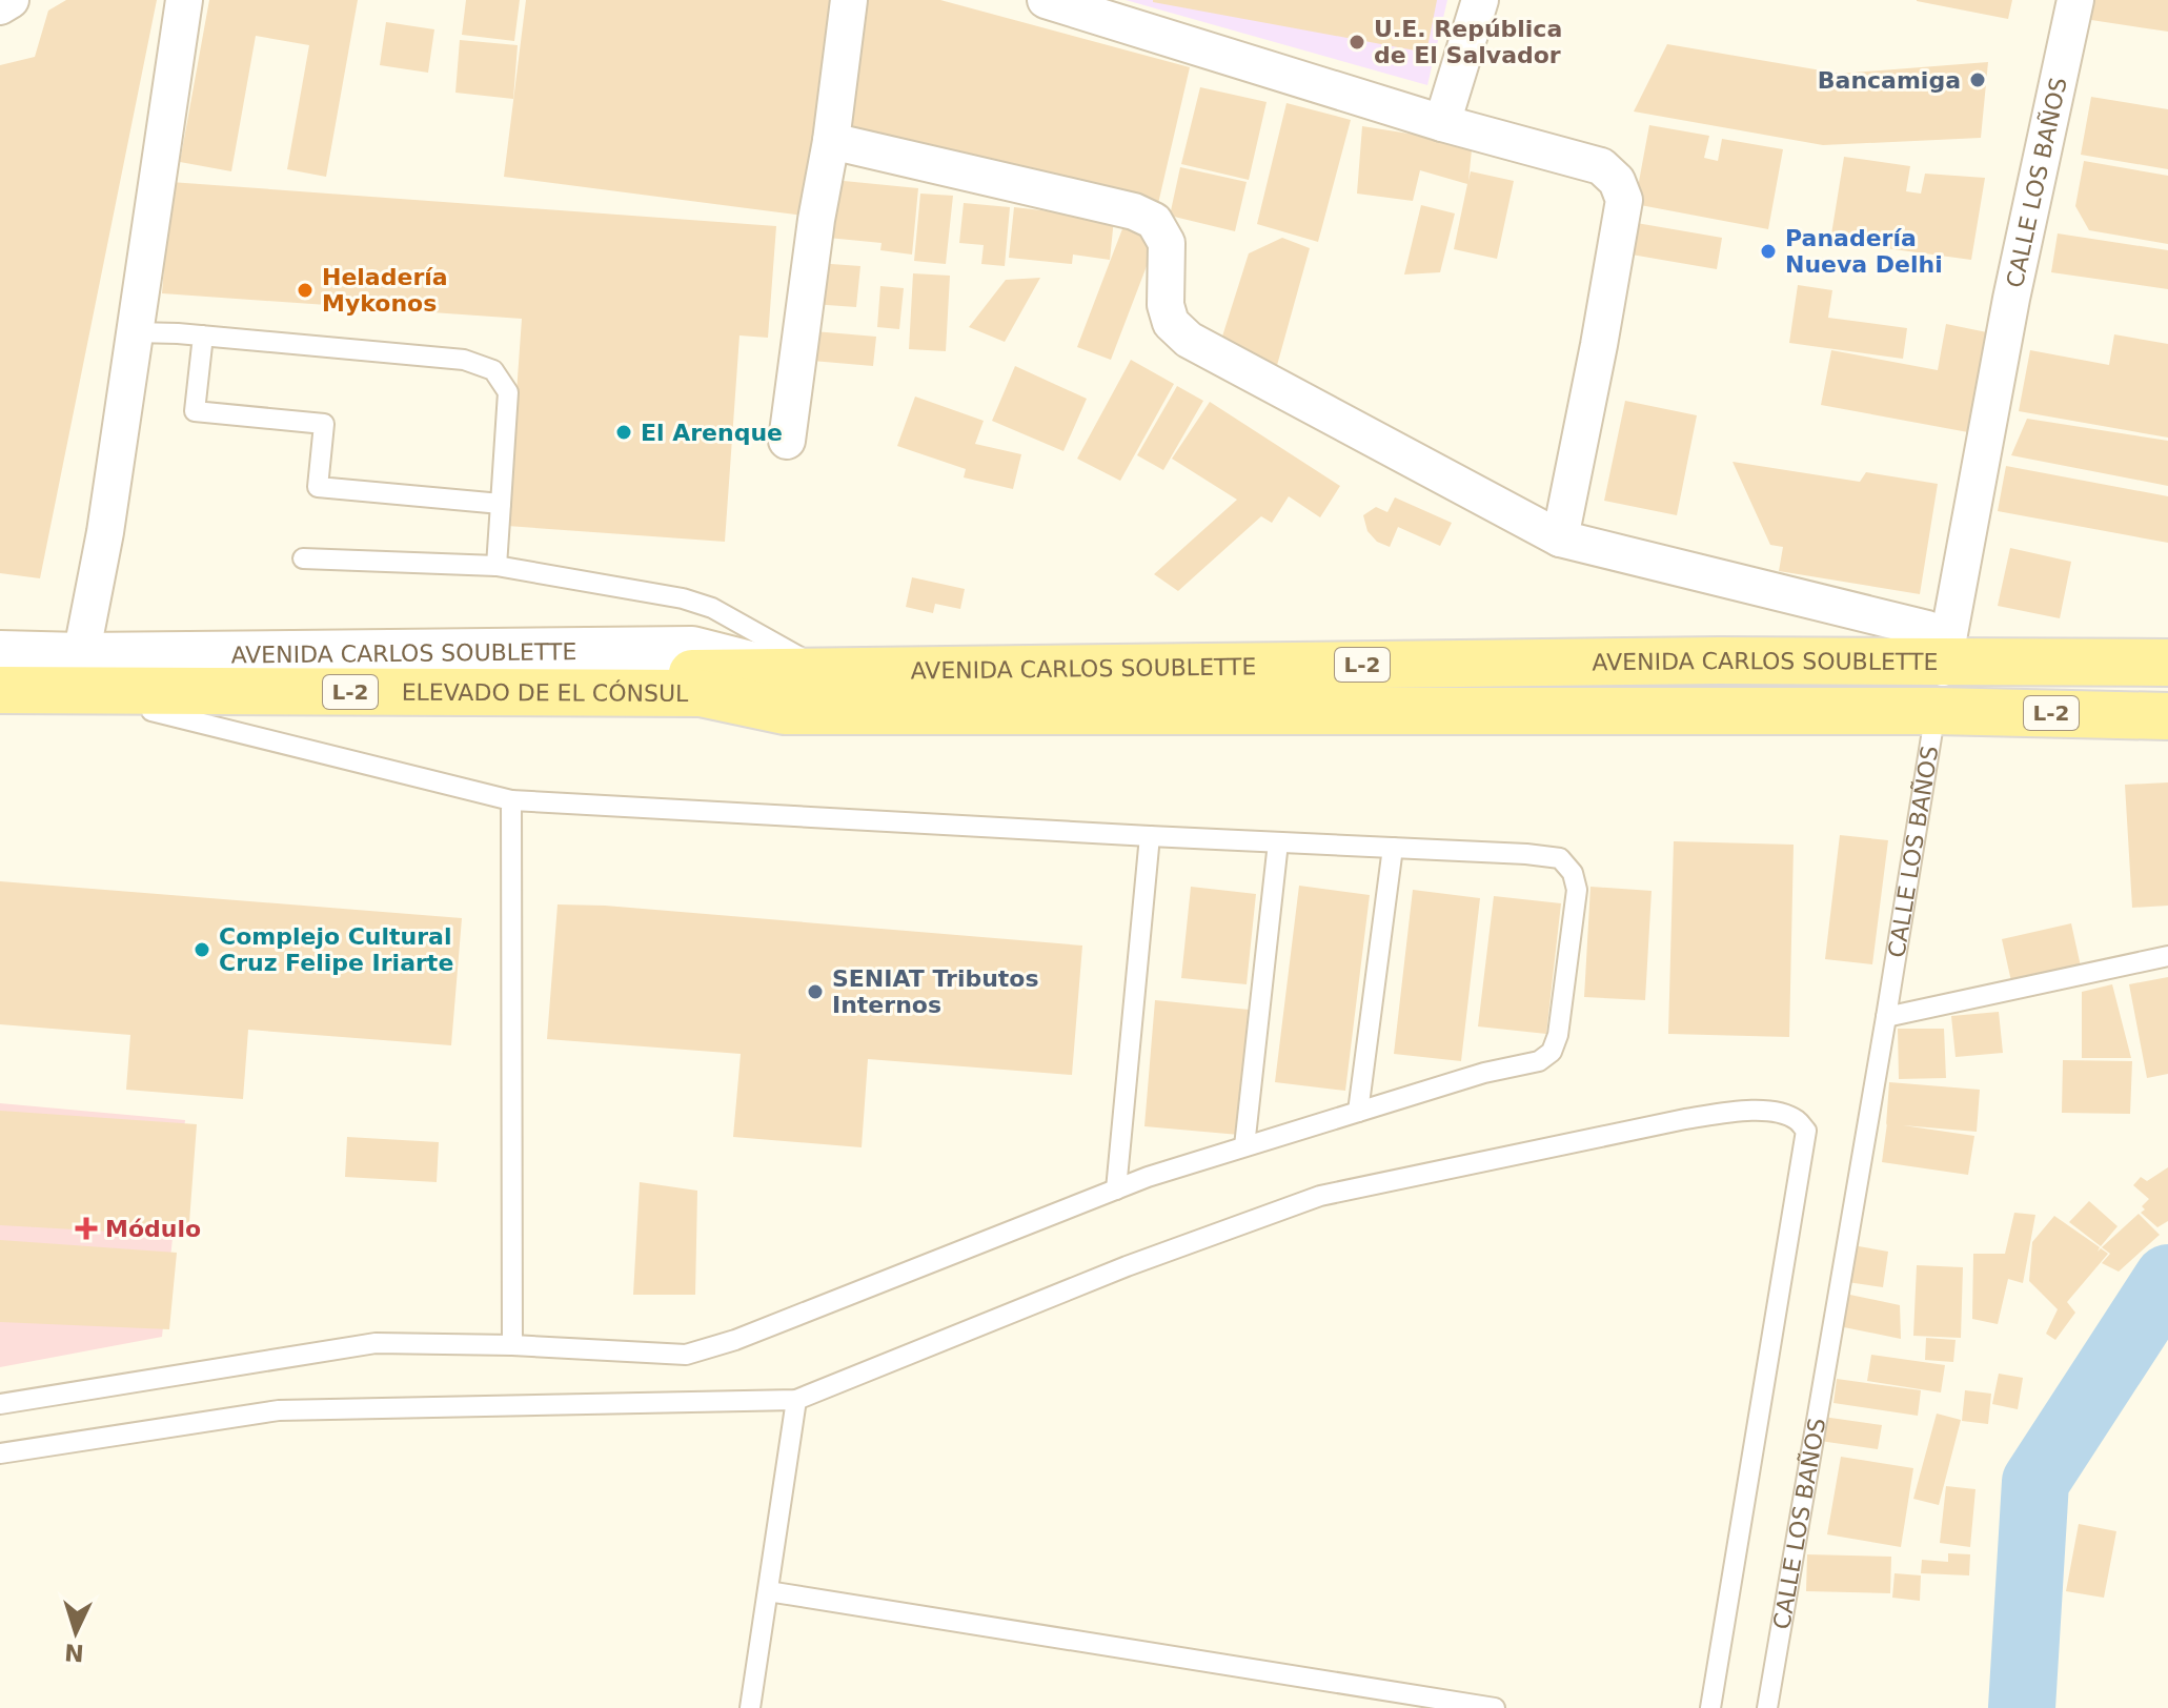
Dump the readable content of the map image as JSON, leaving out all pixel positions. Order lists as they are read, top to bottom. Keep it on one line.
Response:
{"streets":{"main road":["AVENIDA CARLOS SOUBLETTE","L-2","ELEVADO DE EL CÓNSUL"],"street":["CALLE LOS BAÑOS"]},"crossings":[["CALLE LOS BAÑOS","AVENIDA CARLOS SOUBLETTE"],["AVENIDA CARLOS SOUBLETTE","ELEVADO DE EL CÓNSUL"]],"places":{"other":["U.E. República de El Salvador","Bancamiga","Panadería Nueva Delhi","Heladería Mykonos","El Arenque","Complejo Cultural Cruz Felipe Iriarte","SENIAT Tributos Internos"],"health":["Módulo"]},"north":"bottom"}
